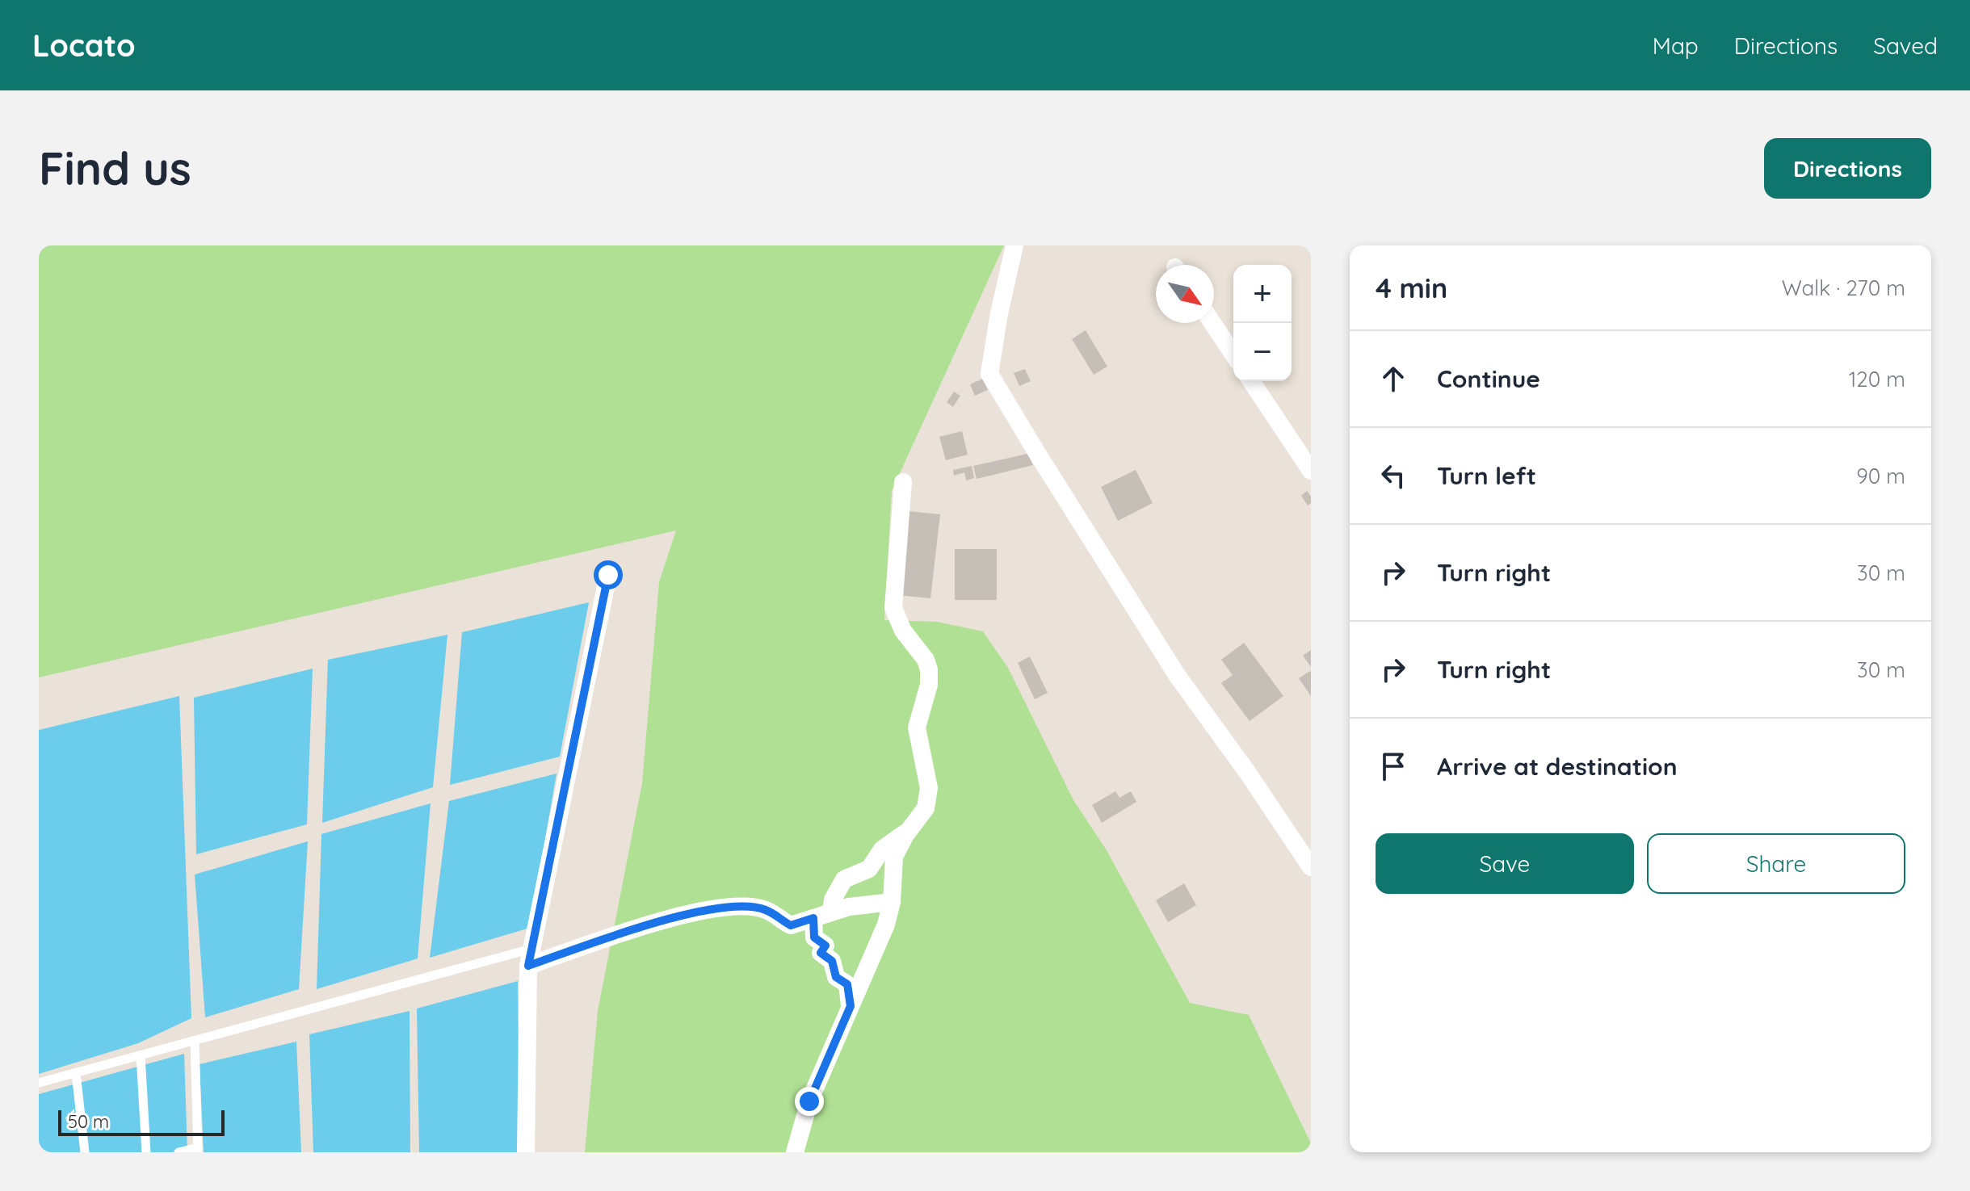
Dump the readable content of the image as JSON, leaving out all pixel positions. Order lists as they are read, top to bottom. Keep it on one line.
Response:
{"scale_bar":"50 m","north":"bottom right","page":{"header":"Locato","nav":["Map","Directions","Saved"],"buttons":["Directions",["Save","Share"]],"title":"Find us","heading":["4 min","Walk · 270 m"],"map_buttons":["+","−"],"list":[["Continue","120 m"],["Turn left","90 m"],["Turn right","30 m"],["Turn right","30 m"],"Arrive at destination"],"scale":"50 m"}}
